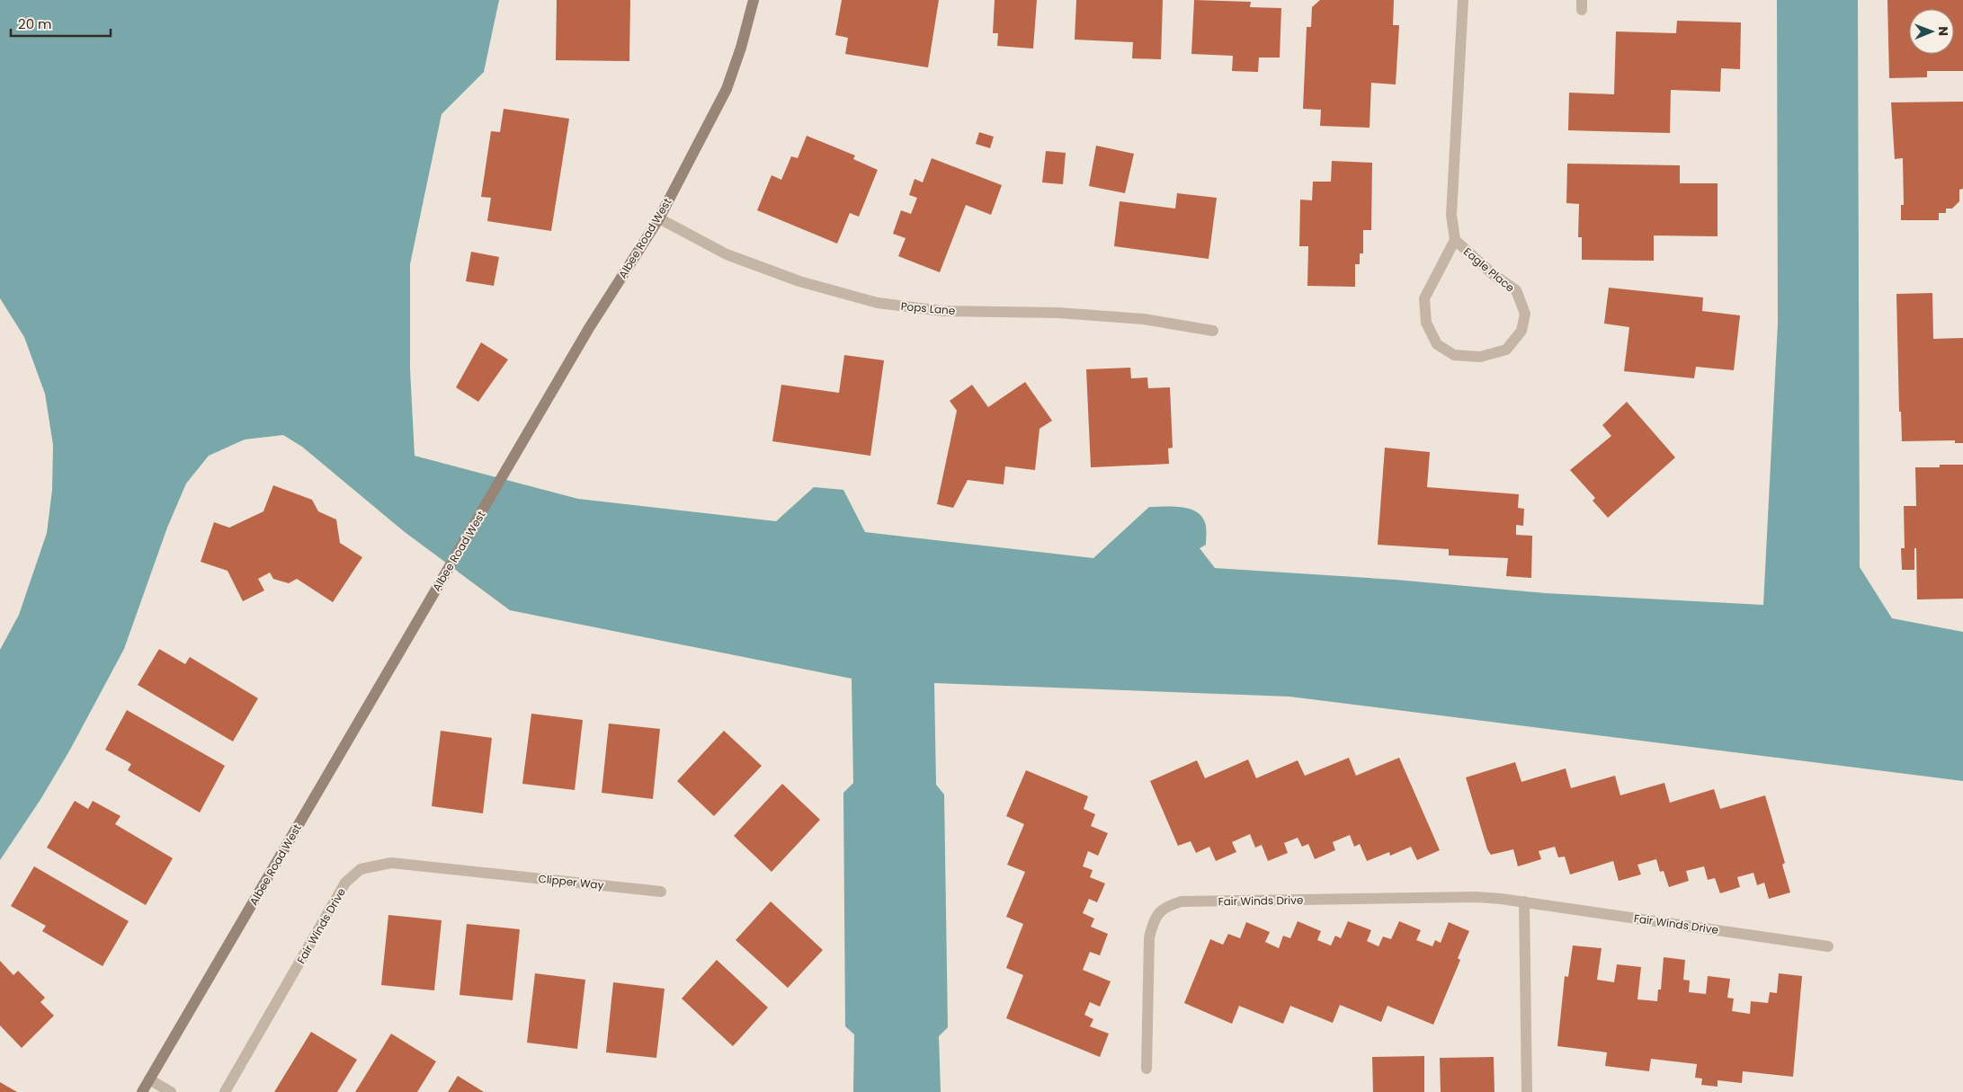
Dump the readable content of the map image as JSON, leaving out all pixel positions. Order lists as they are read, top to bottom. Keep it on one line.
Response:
{"streets":{"street":["Albee Road West","Eagle Place","Pops Lane","Clipper Way","Fair Winds Drive"]},"crossings":[["Albee Road West","Pops Lane"],["Clipper Way","Fair Winds Drive"]],"scale_bar":"20 m","north":"right"}
